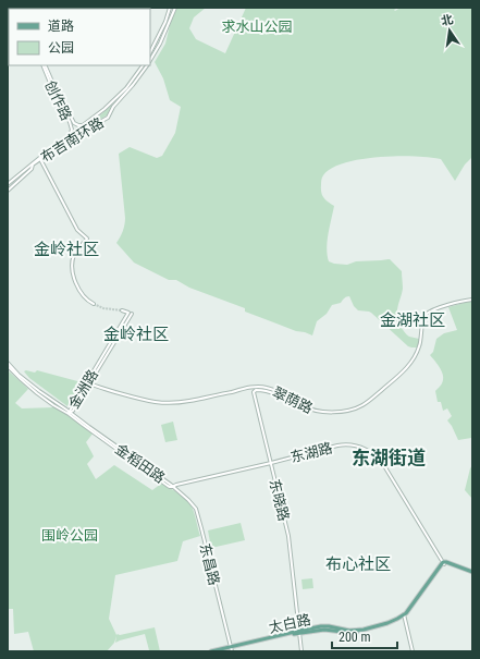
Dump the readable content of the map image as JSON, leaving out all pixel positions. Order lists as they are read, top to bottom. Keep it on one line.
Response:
{"streets":{"main road":["太白路"],"street":["创作路","布吉南环路","金洲路","翠荫路","东湖路","金稻田路","东晓路","东昌路"]},"crossings":[["创作路","布吉南环路"],["金洲路","翠荫路"],["金洲路","金稻田路"],["翠荫路","东晓路"],["东湖路","金稻田路"],["东湖路","东晓路"],["东湖路","东昌路"],["东湖路","太白路"],["金稻田路","东昌路"],["东晓路","太白路"],["东昌路","太白路"]],"districts":["金岭社区","金湖社区","金岭社区","东湖街道","布心社区"],"parks":["求水山公园","围岭公园"],"legend":["道路","公园"],"scale_bar":"200 m","north":"top"}
